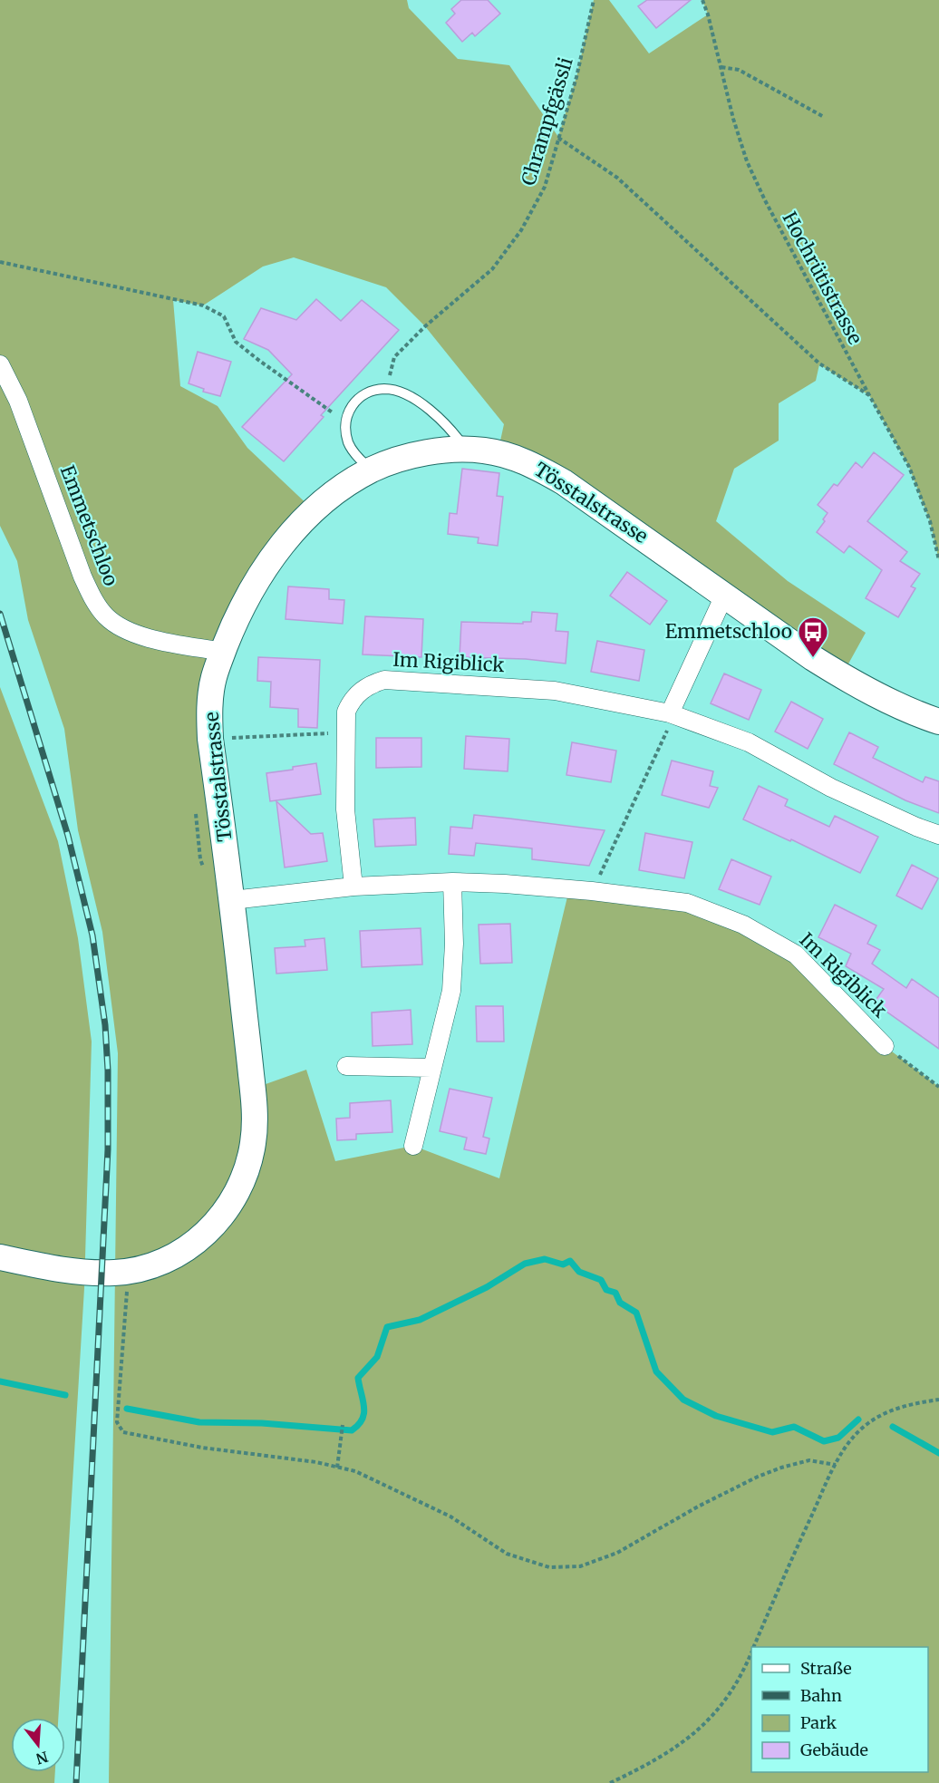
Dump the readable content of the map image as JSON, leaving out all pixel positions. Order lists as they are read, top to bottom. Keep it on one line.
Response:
{"streets":{"main road":["Tösstalstrasse"],"street":["Emmetschloo","Im Rigiblick"],"path":["Chrampfgässli","Hochrütistrasse"]},"crossings":[["Tösstalstrasse","Emmetschloo"],["Tösstalstrasse","Im Rigiblick"]],"places":{"bus stop":["Emmetschloo"]},"legend":["Straße","Bahn","Park","Gebäude"],"north":"bottom"}
